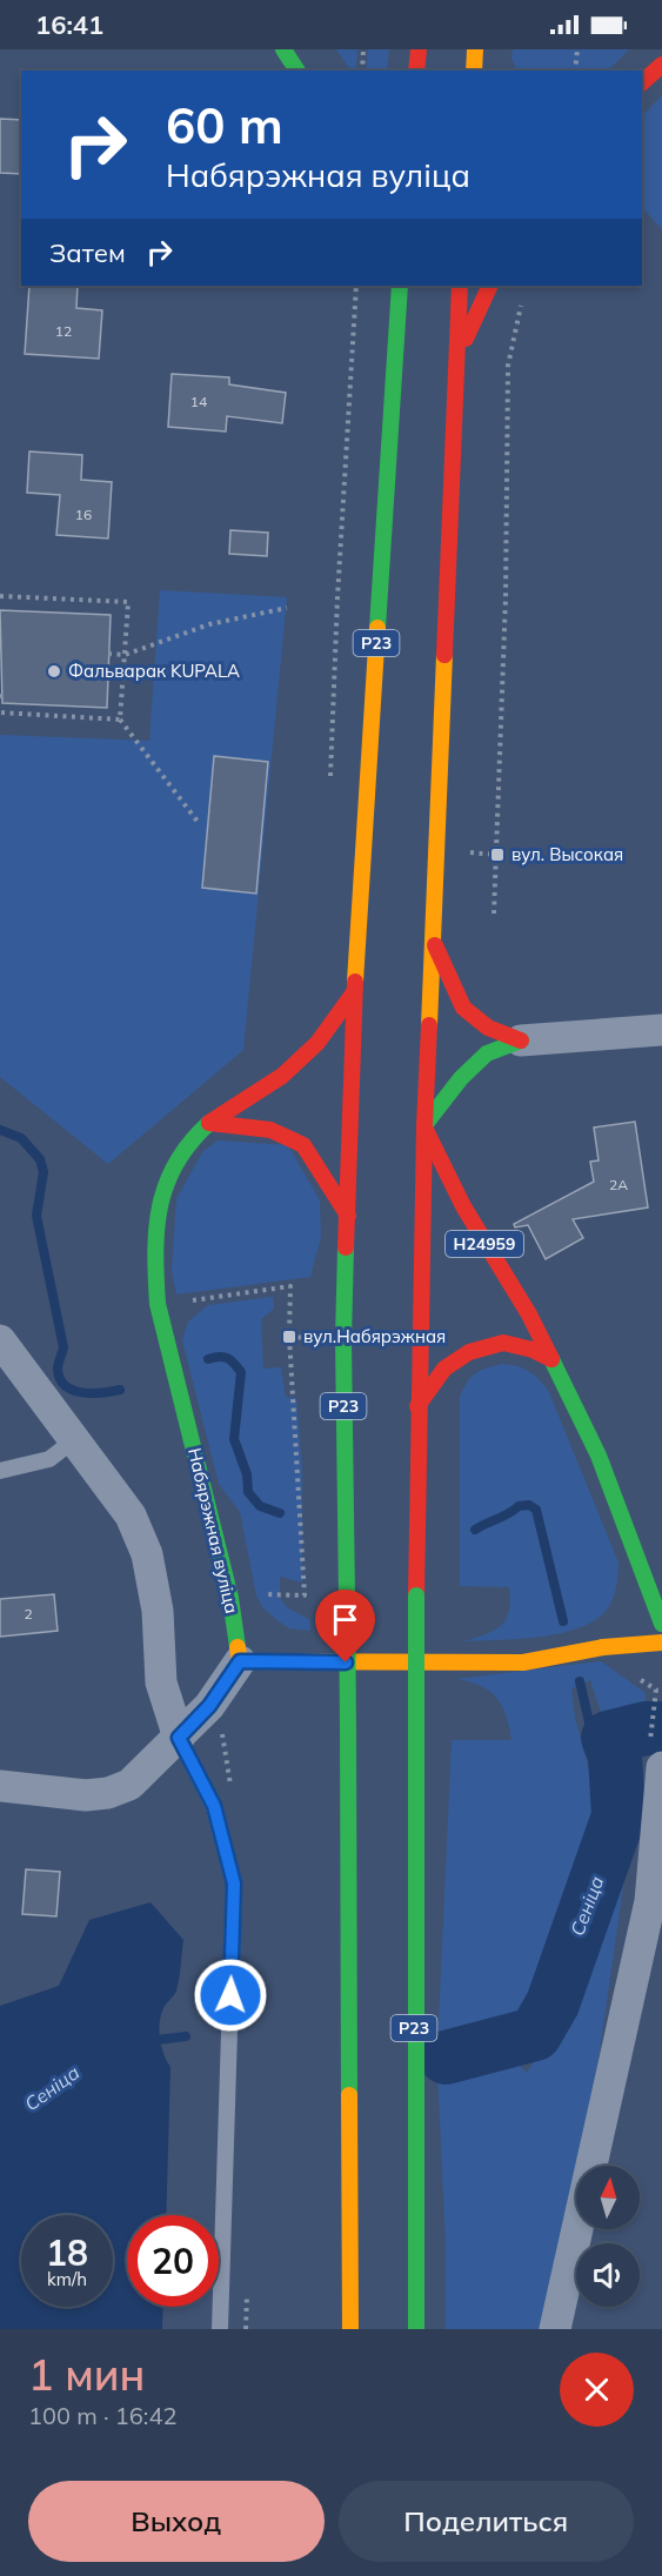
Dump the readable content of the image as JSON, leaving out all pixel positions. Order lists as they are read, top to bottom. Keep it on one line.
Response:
{"streets":{"main road":["Р23","Н24959","Набярэжная вуліца"]},"crossings":[["Р23","Н24959"],["Р23","Набярэжная вуліца"]],"water":["Сеніца"],"places":{"other":["Фальварак KUPALA"],"transit":["вул. Высокая","вул.Набярэжная"]},"house_numbers":["12","14","16","2А","2"],"north":"top","page":{"status":"16:41","turn":["60 m","Набярэжная вуліца"],"then":"Затем","speed":"18 km/h","limit":"20","heading":["1 мин","100 m · 16:42"],"buttons":["Выход","Поделиться"]}}
